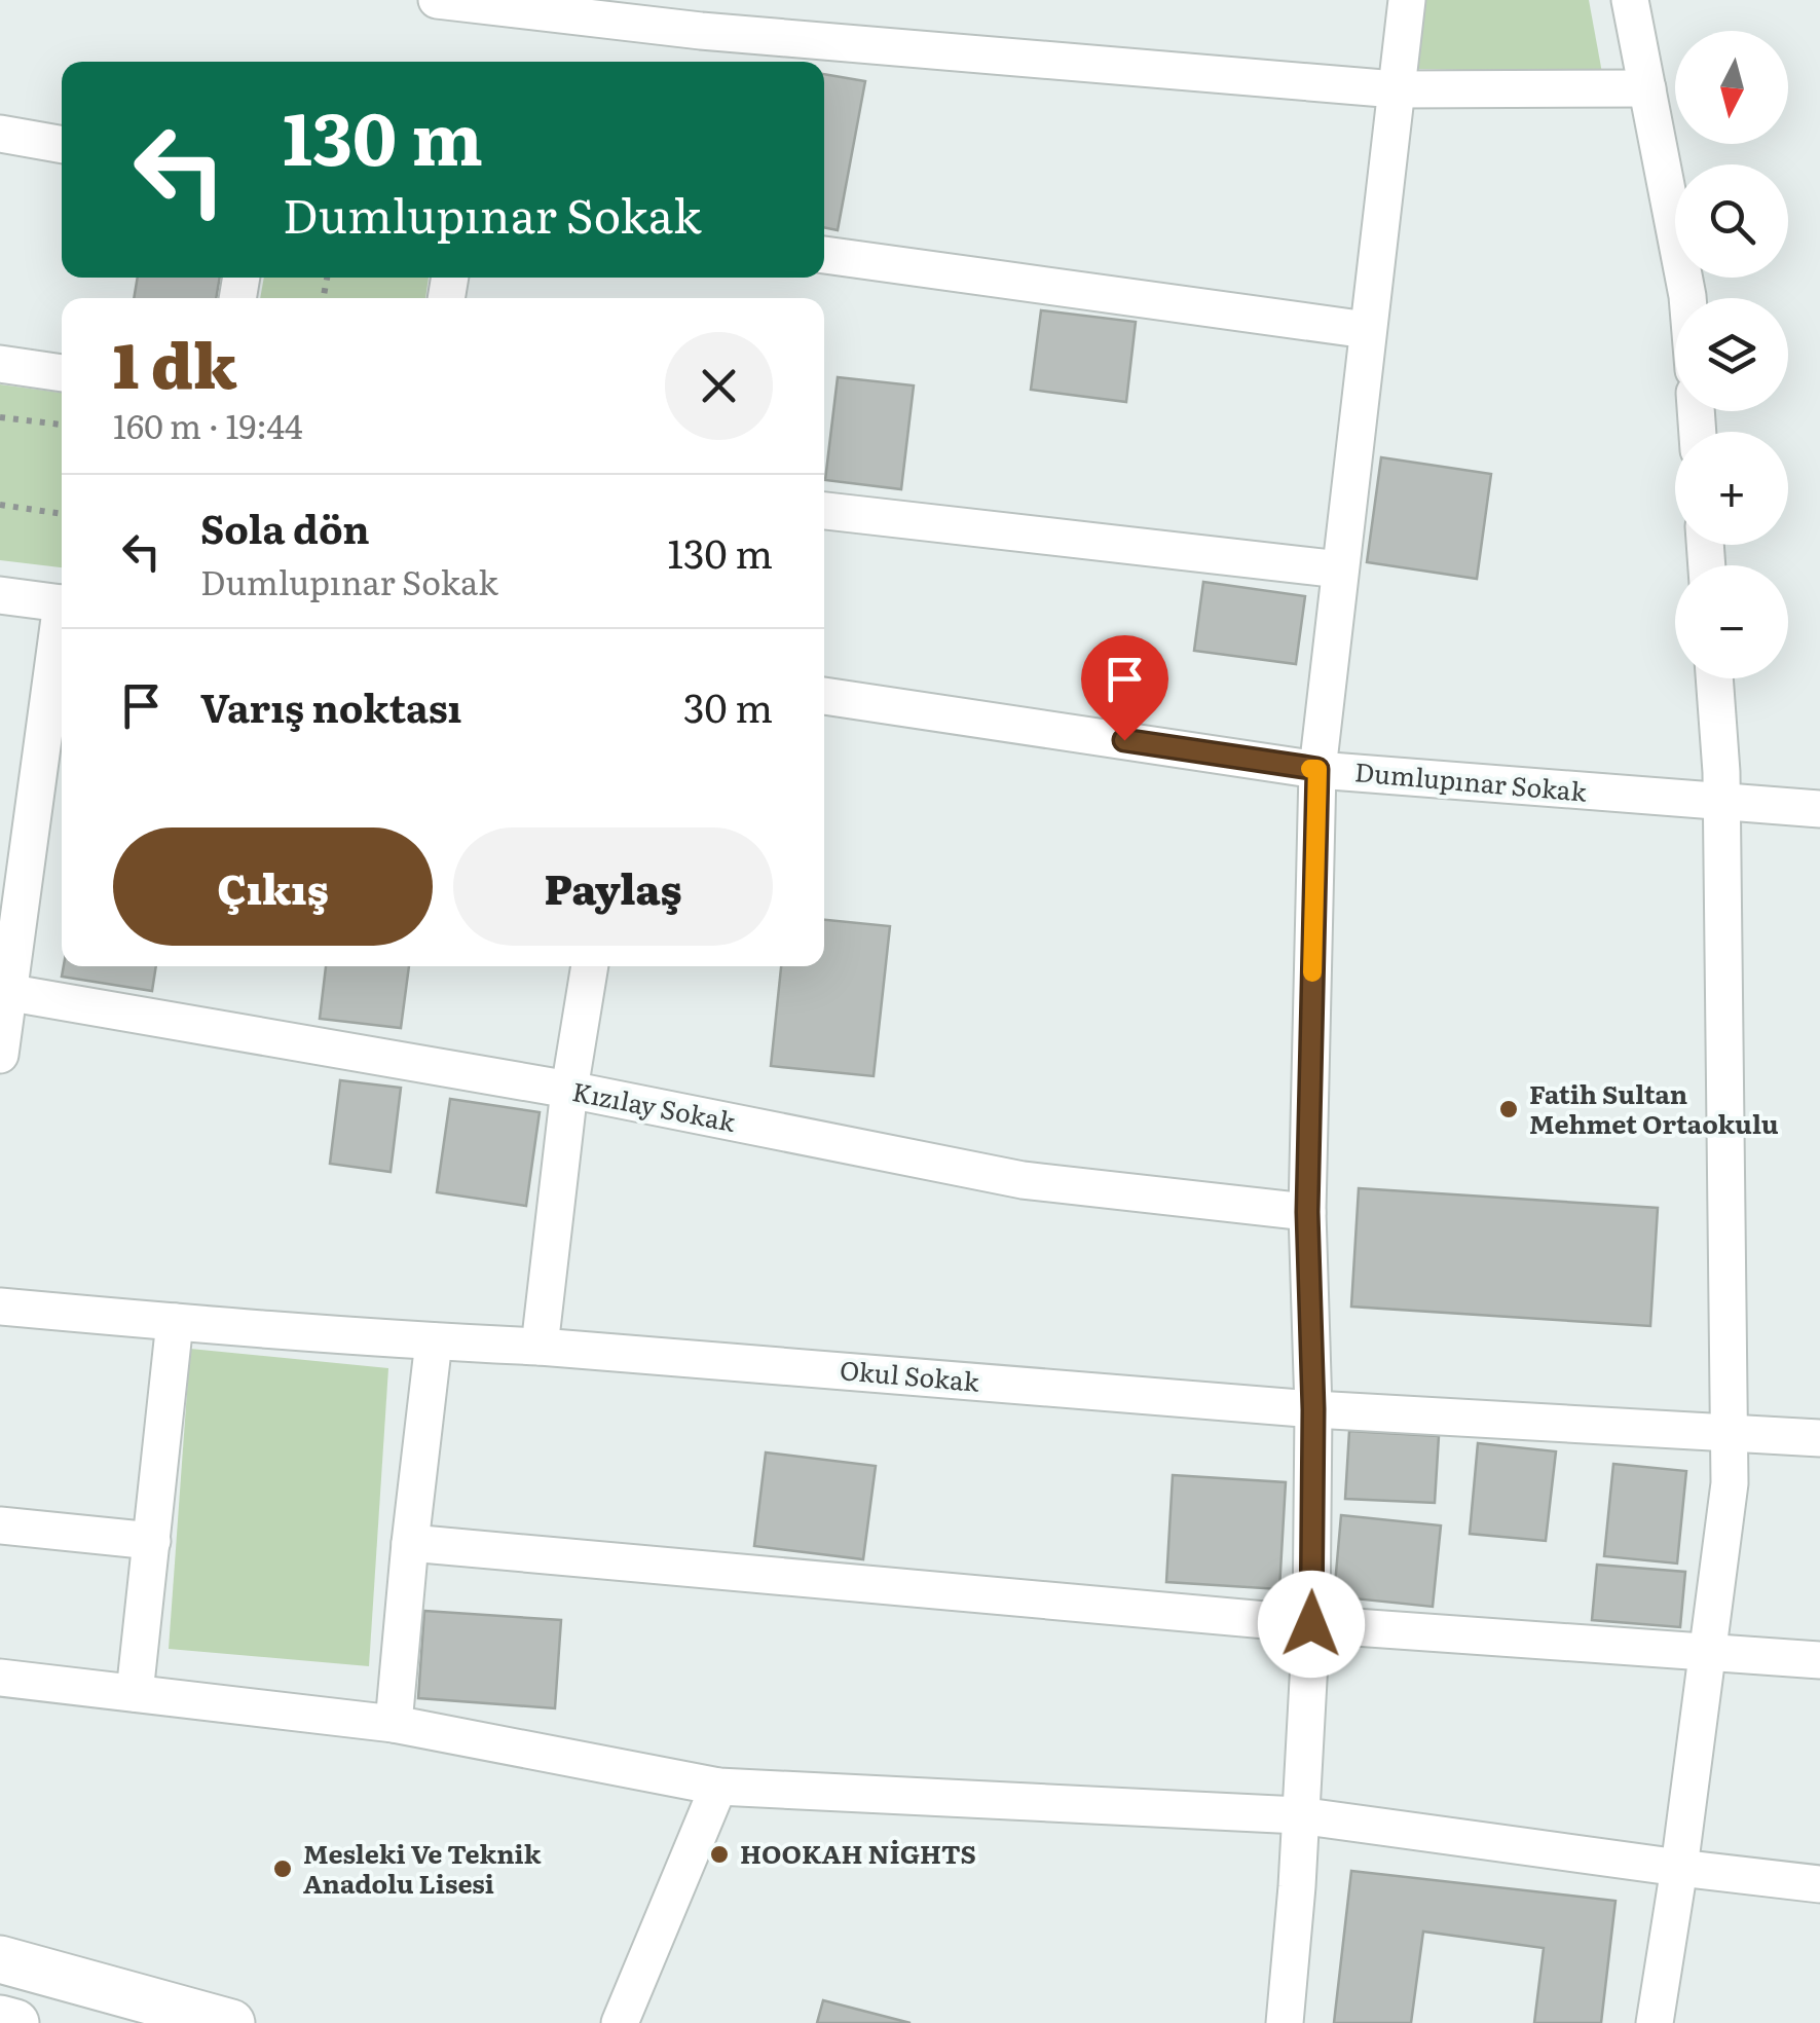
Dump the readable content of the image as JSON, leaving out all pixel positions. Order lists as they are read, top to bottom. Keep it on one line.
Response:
{"streets":{"street":["Dumlupınar Sokak","Kızılay Sokak","Okul Sokak"]},"places":["Fatih Sultan Mehmet Ortaokulu","HOOKAH NİGHTS","Mesleki Ve Teknik Anadolu Lisesi"],"north":"bottom","page":{"map_buttons":["+","−"],"turn":["130 m","Dumlupınar Sokak"],"heading":["1 dk","160 m · 19:44"],"list":[{"name":"Sola dön","note":"Dumlupınar Sokak","value":"130 m"},{"name":"Varış noktası","value":"30 m"}],"buttons":["Çıkış","Paylaş"]}}
